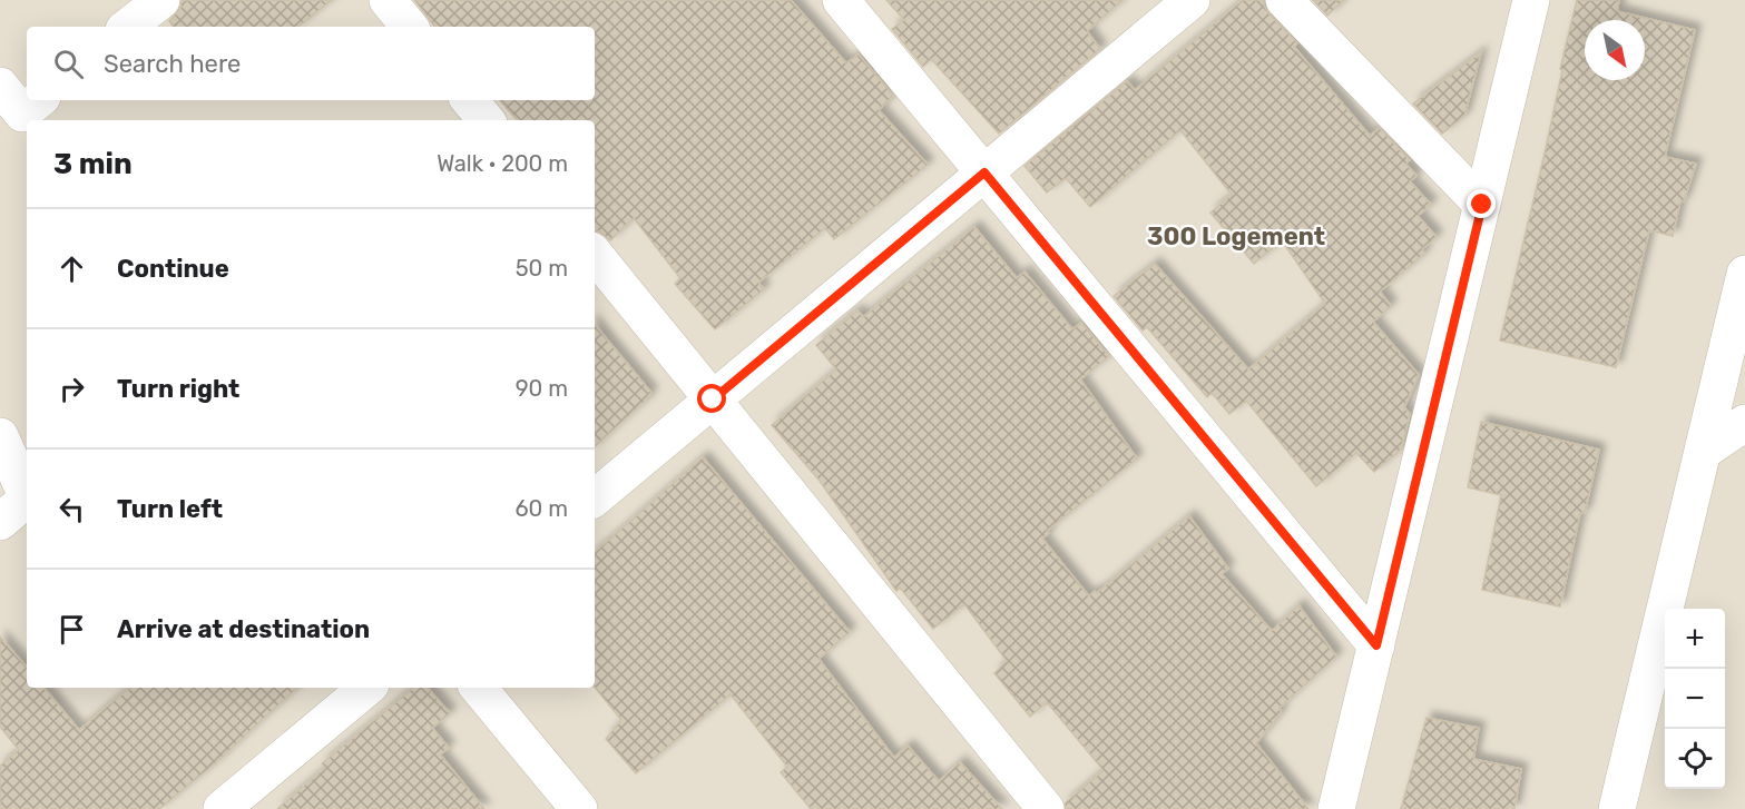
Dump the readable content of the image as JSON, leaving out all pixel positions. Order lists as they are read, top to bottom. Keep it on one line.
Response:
{"districts":["300 Logement"],"north":"bottom right","page":{"search":"Search here","heading":["3 min","Walk · 200 m"],"list":[["Continue","50 m"],["Turn right","90 m"],["Turn left","60 m"],"Arrive at destination"],"map_buttons":["+","−"]}}
